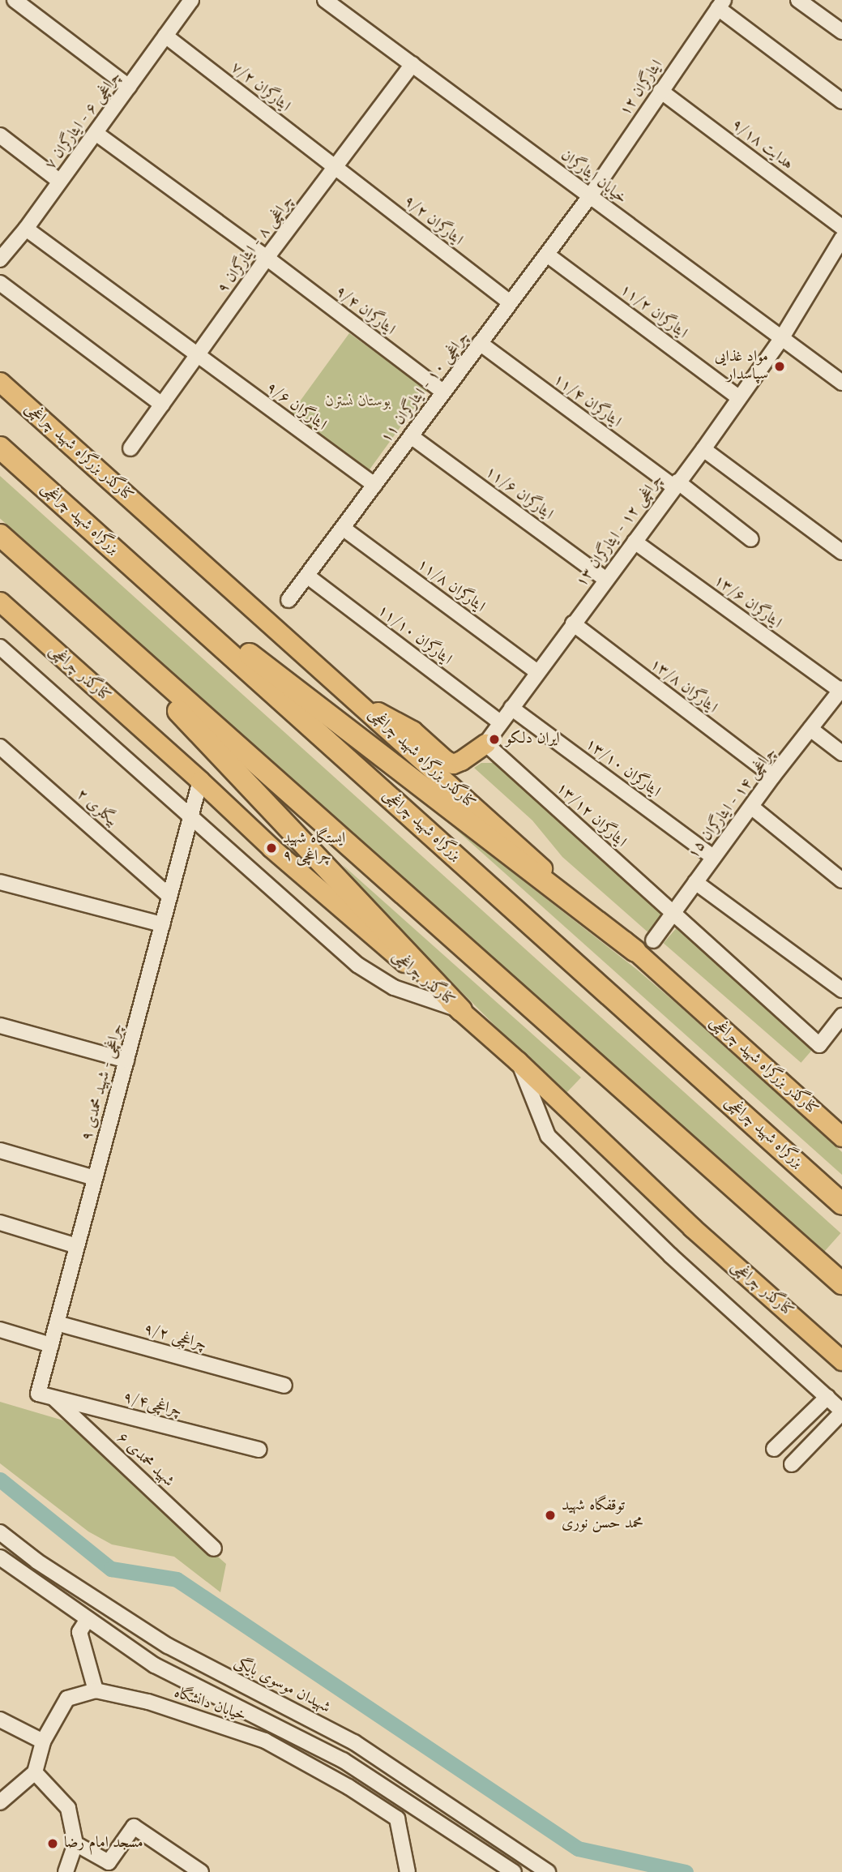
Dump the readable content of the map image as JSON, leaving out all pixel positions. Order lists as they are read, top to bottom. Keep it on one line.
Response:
{"streets":{"highway":["بزرگراه شهید چراغچی"],"main road":["کنارگذر بزرگراه شهید چراغچی","کنارگذر چراغچی"],"street":["ایثارگران ۷/۲","ایثارگران ۱۲","چراغچی ۶ - ایثارگران ۷","هدایت ۹/۱۸","خیابان ایثارگران","ایثارگران ۹/۲","چراغچی ۸ - ایثارگران ۹","ایثارگران ۹/۴","ایثارگران ۱۱/۲","چراغچی ۱۰ - ایثارگران ۱۱","ایثارگران ۱۱/۴","ایثارگران ۹/۶","ایثارگران ۱۱/۶","چراغچی ۱۲ - ایثارگران ۱۳","ایثارگران ۱۱/۸","ایثارگران ۱۳/۶","ایثارگران ۱۱/۱۰","ایثارگران ۱۳/۸","ایثارگران ۱۳/۱۰","چراغچی ۱۴ - ایثارگران ۱۵","بیگلری ۲","ایثارگران ۱۳/۱۲","۹ چراغچی - شهید محمدی","۹/۲ چراغچی","۹/۴چراغچی","شهید محمدی ۶","شهیدان موسوی بایگی","خیابان دانشگاه"]},"crossings":[["ایثارگران ۷/۲","چراغچی ۶ - ایثارگران ۷"],["ایثارگران ۷/۲","ایثارگران ۹/۲"],["ایثارگران ۷/۲","چراغچی ۸ - ایثارگران ۹"],["ایثارگران ۱۲","هدایت ۹/۱۸"],["ایثارگران ۱۲","خیابان ایثارگران"],["ایثارگران ۱۲","چراغچی ۱۰ - ایثارگران ۱۱"],["چراغچی ۶ - ایثارگران ۷","ایثارگران ۹/۴"],["چراغچی ۶ - ایثارگران ۷","ایثارگران ۹/۶"],["خیابان ایثارگران","چراغچی ۸ - ایثارگران ۹"],["خیابان ایثارگران","چراغچی ۱۰ - ایثارگران ۱۱"],["خیابان ایثارگران","چراغچی ۱۲ - ایثارگران ۱۳"],["ایثارگران ۹/۲","چراغچی ۸ - ایثارگران ۹"],["ایثارگران ۹/۲","چراغچی ۱۰ - ایثارگران ۱۱"],["چراغچی ۸ - ایثارگران ۹","ایثارگران ۹/۴"],["چراغچی ۸ - ایثارگران ۹","ایثارگران ۹/۶"],["ایثارگران ۹/۴","چراغچی ۱۰ - ایثارگران ۱۱"],["ایثارگران ۱۱/۲","چراغچی ۱۰ - ایثارگران ۱۱"],["ایثارگران ۱۱/۲","چراغچی ۱۲ - ایثارگران ۱۳"],["چراغچی ۱۰ - ایثارگران ۱۱","ایثارگران ۱۱/۴"],["چراغچی ۱۰ - ایثارگران ۱۱","ایثارگران ۹/۶"],["چراغچی ۱۰ - ایثارگران ۱۱","ایثارگران ۱۱/۶"],["چراغچی ۱۰ - ایثارگران ۱۱","ایثارگران ۱۱/۸"],["چراغچی ۱۰ - ایثارگران ۱۱","ایثارگران ۱۱/۱۰"],["ایثارگران ۱۱/۴","چراغچی ۱۲ - ایثارگران ۱۳"],["کنارگذر بزرگراه شهید چراغچی","چراغچی ۱۴ - ایثارگران ۱۵"],["ایثارگران ۱۱/۶","چراغچی ۱۲ - ایثارگران ۱۳"],["چراغچی ۱۲ - ایثارگران ۱۳","ایثارگران ۱۱/۸"],["چراغچی ۱۲ - ایثارگران ۱۳","ایثارگران ۱۳/۶"],["چراغچی ۱۲ - ایثارگران ۱۳","ایثارگران ۱۱/۱۰"],["چراغچی ۱۲ - ایثارگران ۱۳","ایثارگران ۱۳/۸"],["چراغچی ۱۲ - ایثارگران ۱۳","ایثارگران ۱۳/۱۰"],["چراغچی ۱۲ - ایثارگران ۱۳","ایثارگران ۱۳/۱۲"],["ایثارگران ۱۳/۶","چراغچی ۱۴ - ایثارگران ۱۵"],["کنارگذر چراغچی","۹ چراغچی - شهید محمدی"],["ایثارگران ۱۳/۸","چراغچی ۱۴ - ایثارگران ۱۵"],["ایثارگران ۱۳/۱۰","چراغچی ۱۴ - ایثارگران ۱۵"],["چراغچی ۱۴ - ایثارگران ۱۵","ایثارگران ۱۳/۱۲"],["بیگلری ۲","۹ چراغچی - شهید محمدی"],["۹ چراغچی - شهید محمدی","۹/۲ چراغچی"],["۹ چراغچی - شهید محمدی","۹/۴چراغچی"],["۹ چراغچی - شهید محمدی","شهید محمدی ۶"],["۹/۴چراغچی","شهید محمدی ۶"]],"parks":["بوستان نسترن"],"places":["مواد غذایی سپاسدار","ایران دلکو","ایستگاه شهید چراغچی ۹","توقفگاه شهید محمد حسن نوری","مسجد امام رضا"]}
